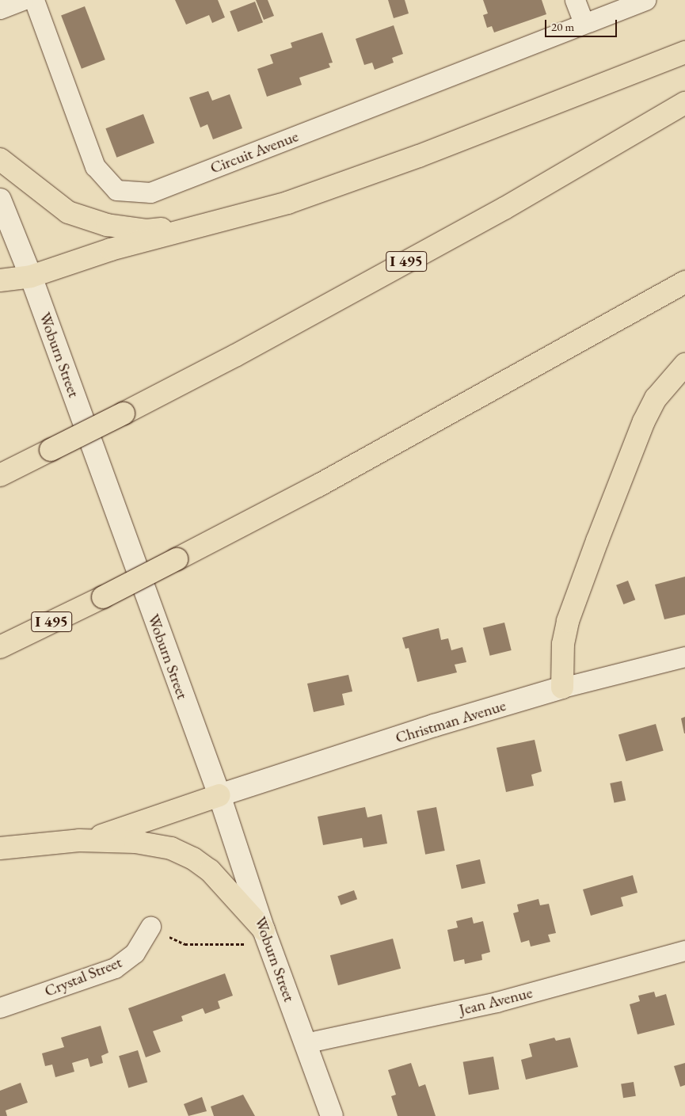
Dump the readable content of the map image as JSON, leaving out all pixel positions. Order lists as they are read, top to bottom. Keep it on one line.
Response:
{"streets":{"highway":["I 495"],"main road":["Woburn Street","Christman Avenue"],"street":["Circuit Avenue","Crystal Street","Jean Avenue"]},"crossings":[["Woburn Street","Christman Avenue"],["Woburn Street","Jean Avenue"]],"scale_bar":"20 m"}
